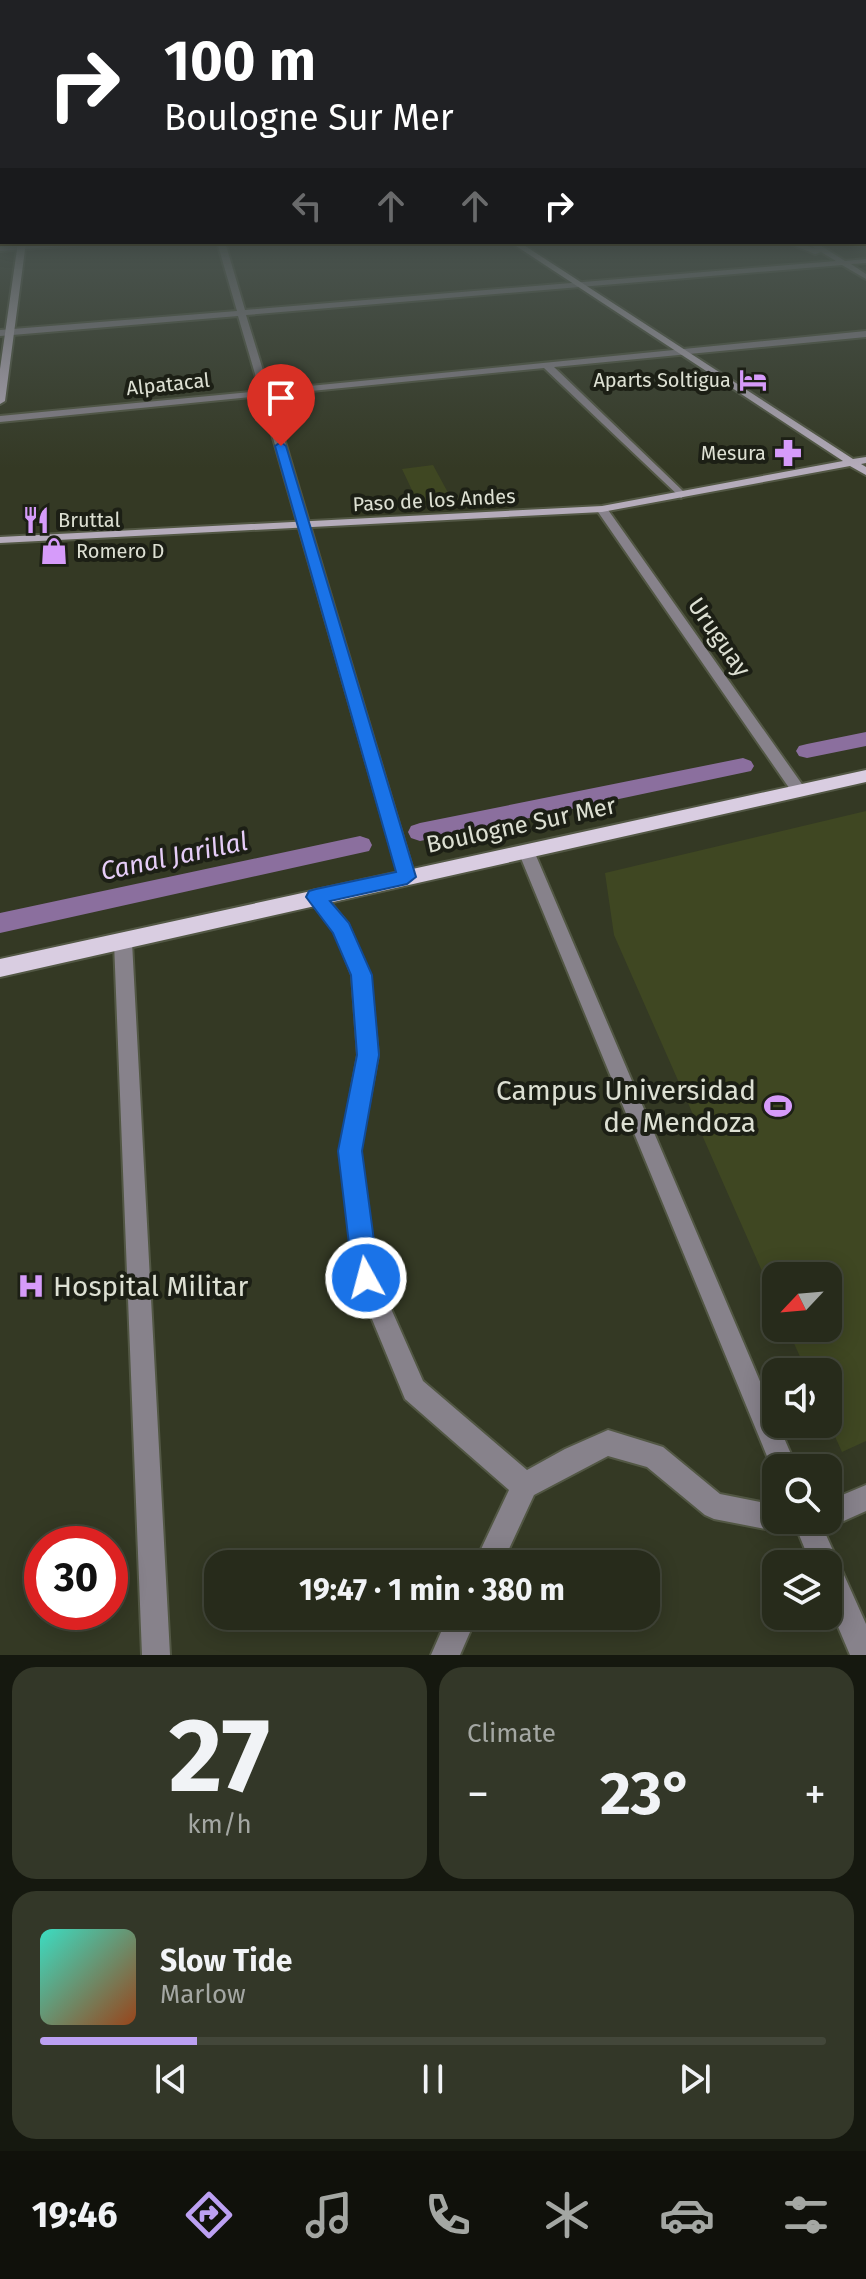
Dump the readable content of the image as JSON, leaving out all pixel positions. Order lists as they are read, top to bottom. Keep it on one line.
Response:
{"streets":{"main road":["Boulogne Sur Mer"],"street":["Alpatacal","Paso de los Andes","Uruguay"]},"crossings":[["Paso de los Andes","Uruguay"],["Uruguay","Boulogne Sur Mer"]],"water":["Canal Jarillal"],"places":{"hotel":["Aparts Soltigua"],"pharmacy":["Mesura"],"restaurant":["Bruttal"],"shop":["Romero D"],"sports":["Campus Universidad de Mendoza"],"hospital":["Hospital Militar"]},"north":"bottom left","page":{"turn":["100 m","Boulogne Sur Mer"],"limit":"30","trip":"19:47 · 1 min · 380 m","tile":[["27","km/h"],"Climate"],"heat":["−","23°","+"],"song":["Slow Tide","Marlow"],"tabs":"19:46"}}
